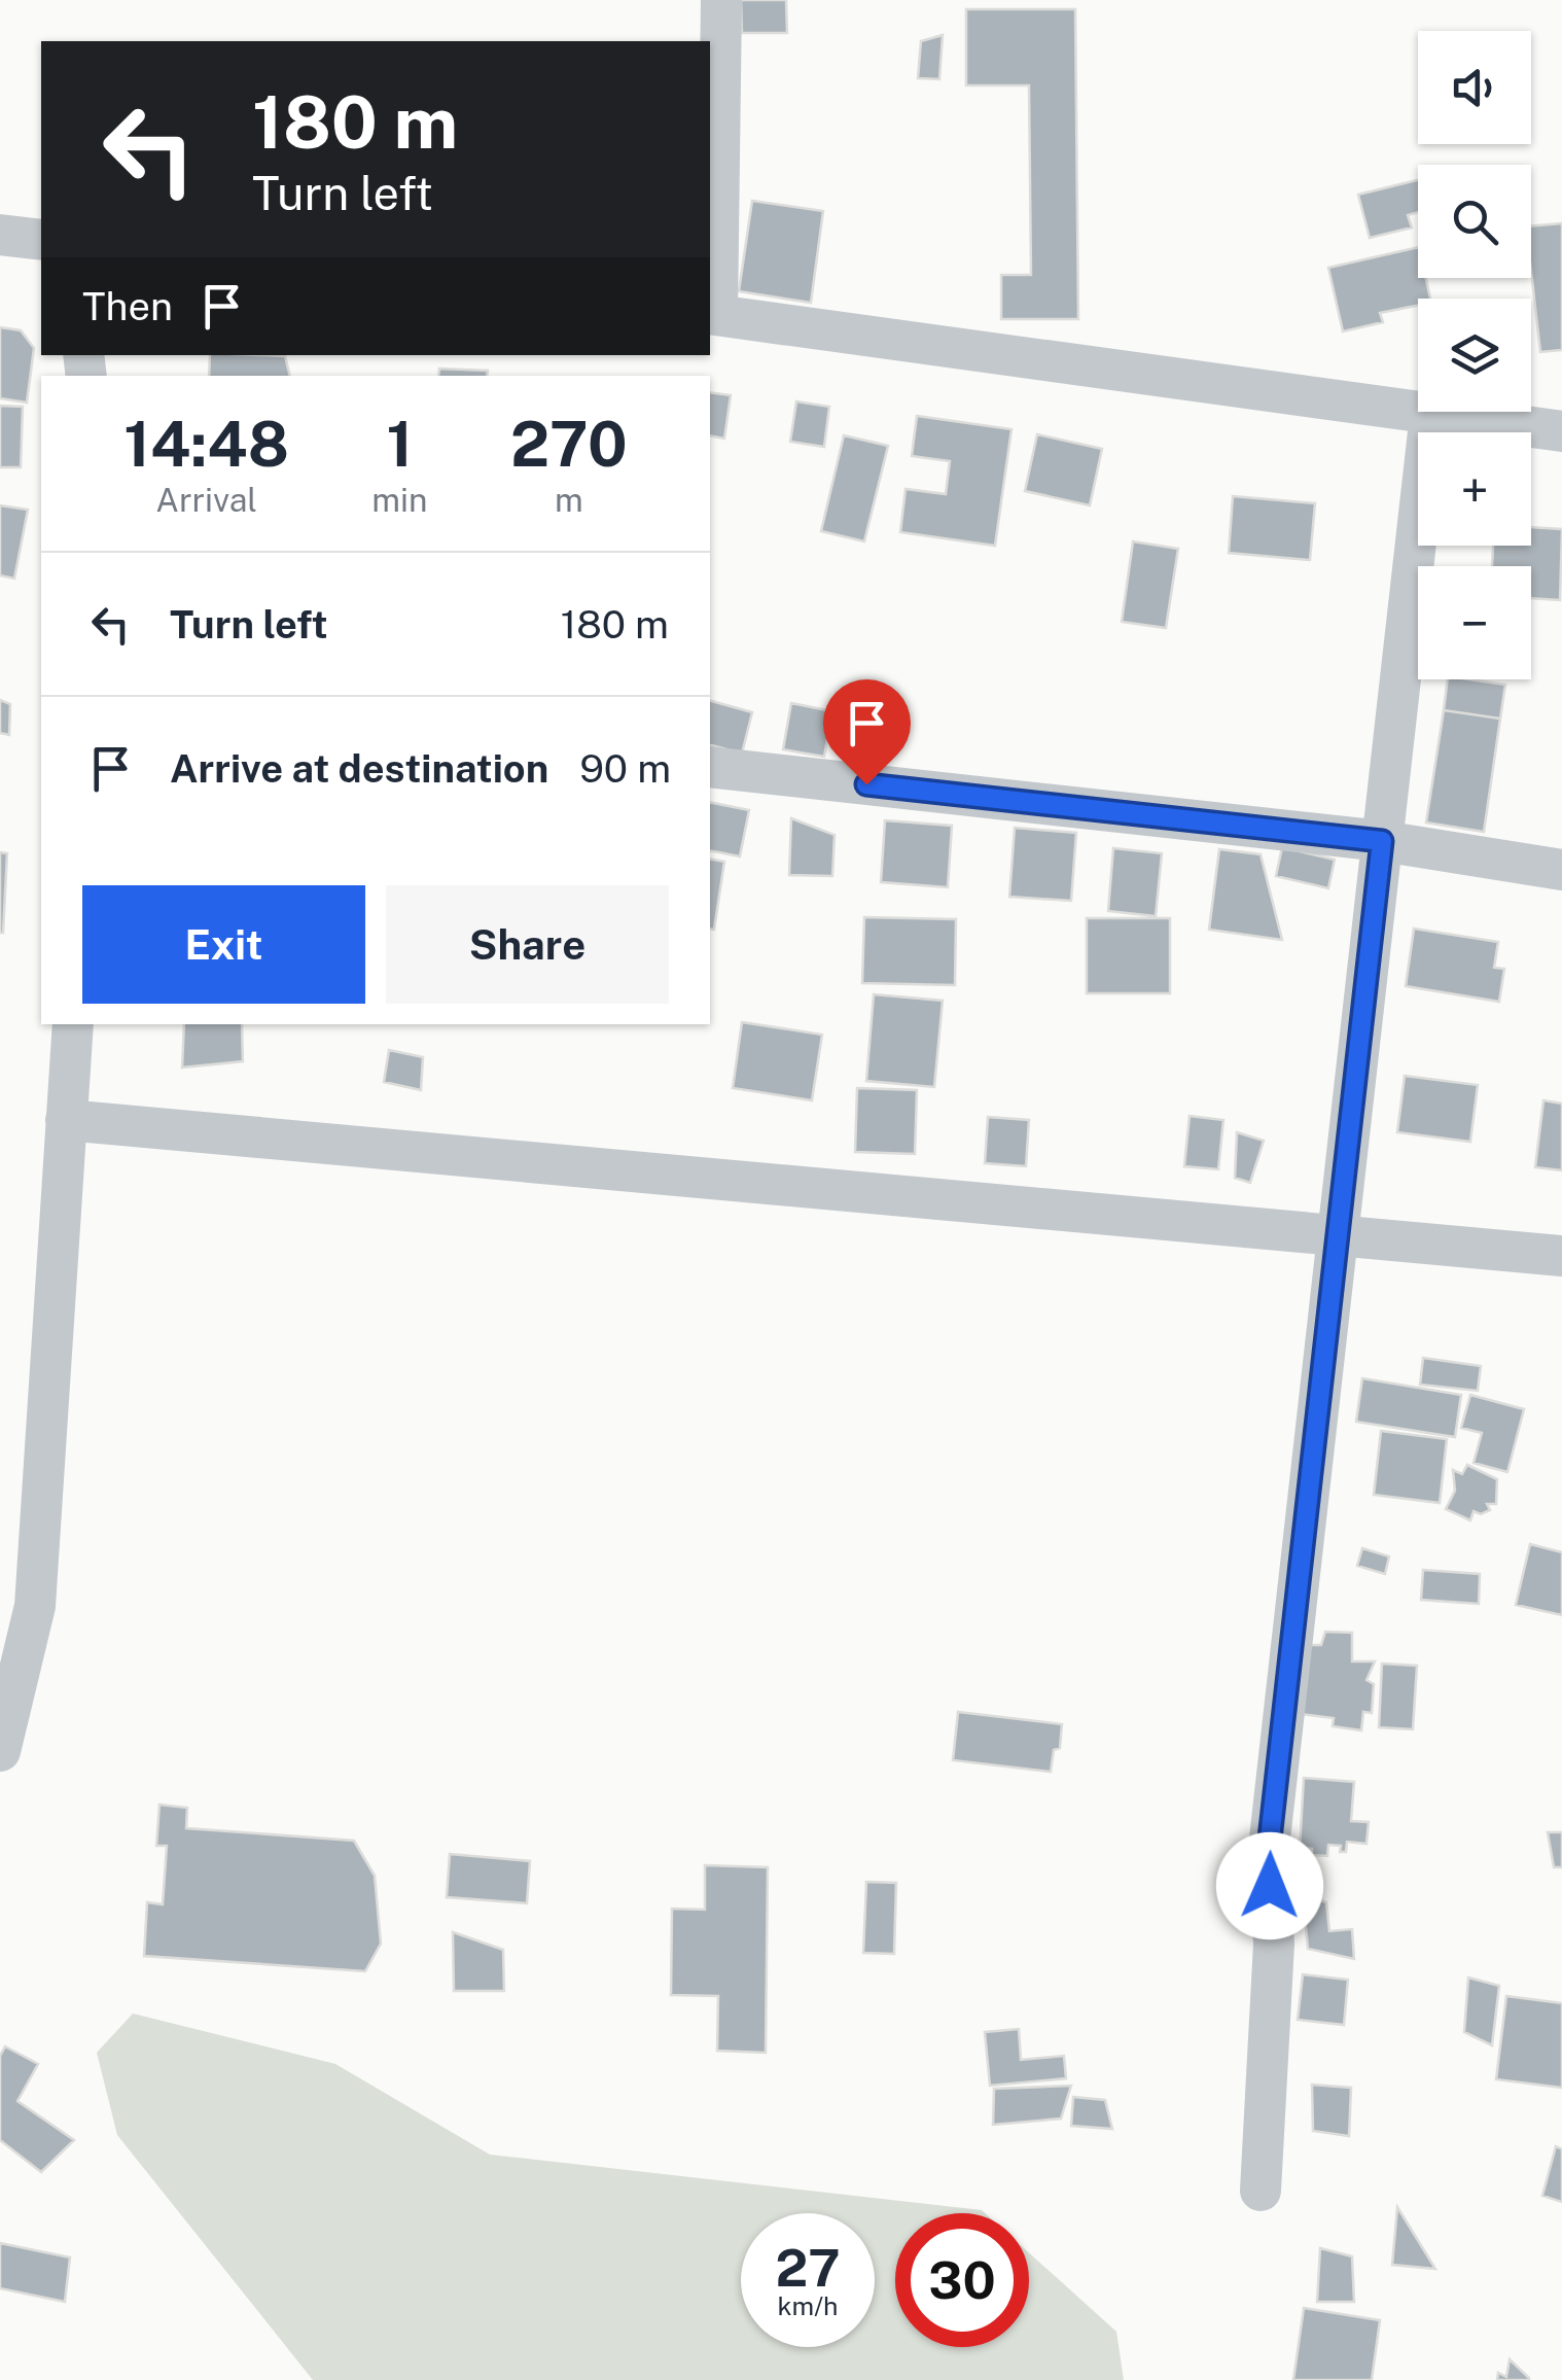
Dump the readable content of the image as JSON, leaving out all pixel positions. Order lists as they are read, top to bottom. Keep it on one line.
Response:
{"page":{"map_buttons":["+","−"],"turn":["180 m","Turn left"],"then":"Then","eta":["14:48","Arrival","1","min","270","m"],"list":[{"name":"Turn left","value":"180 m"},{"name":"Arrive at destination","value":"90 m"}],"buttons":["Exit","Share"],"speed":"27 km/h","limit":"30"}}
